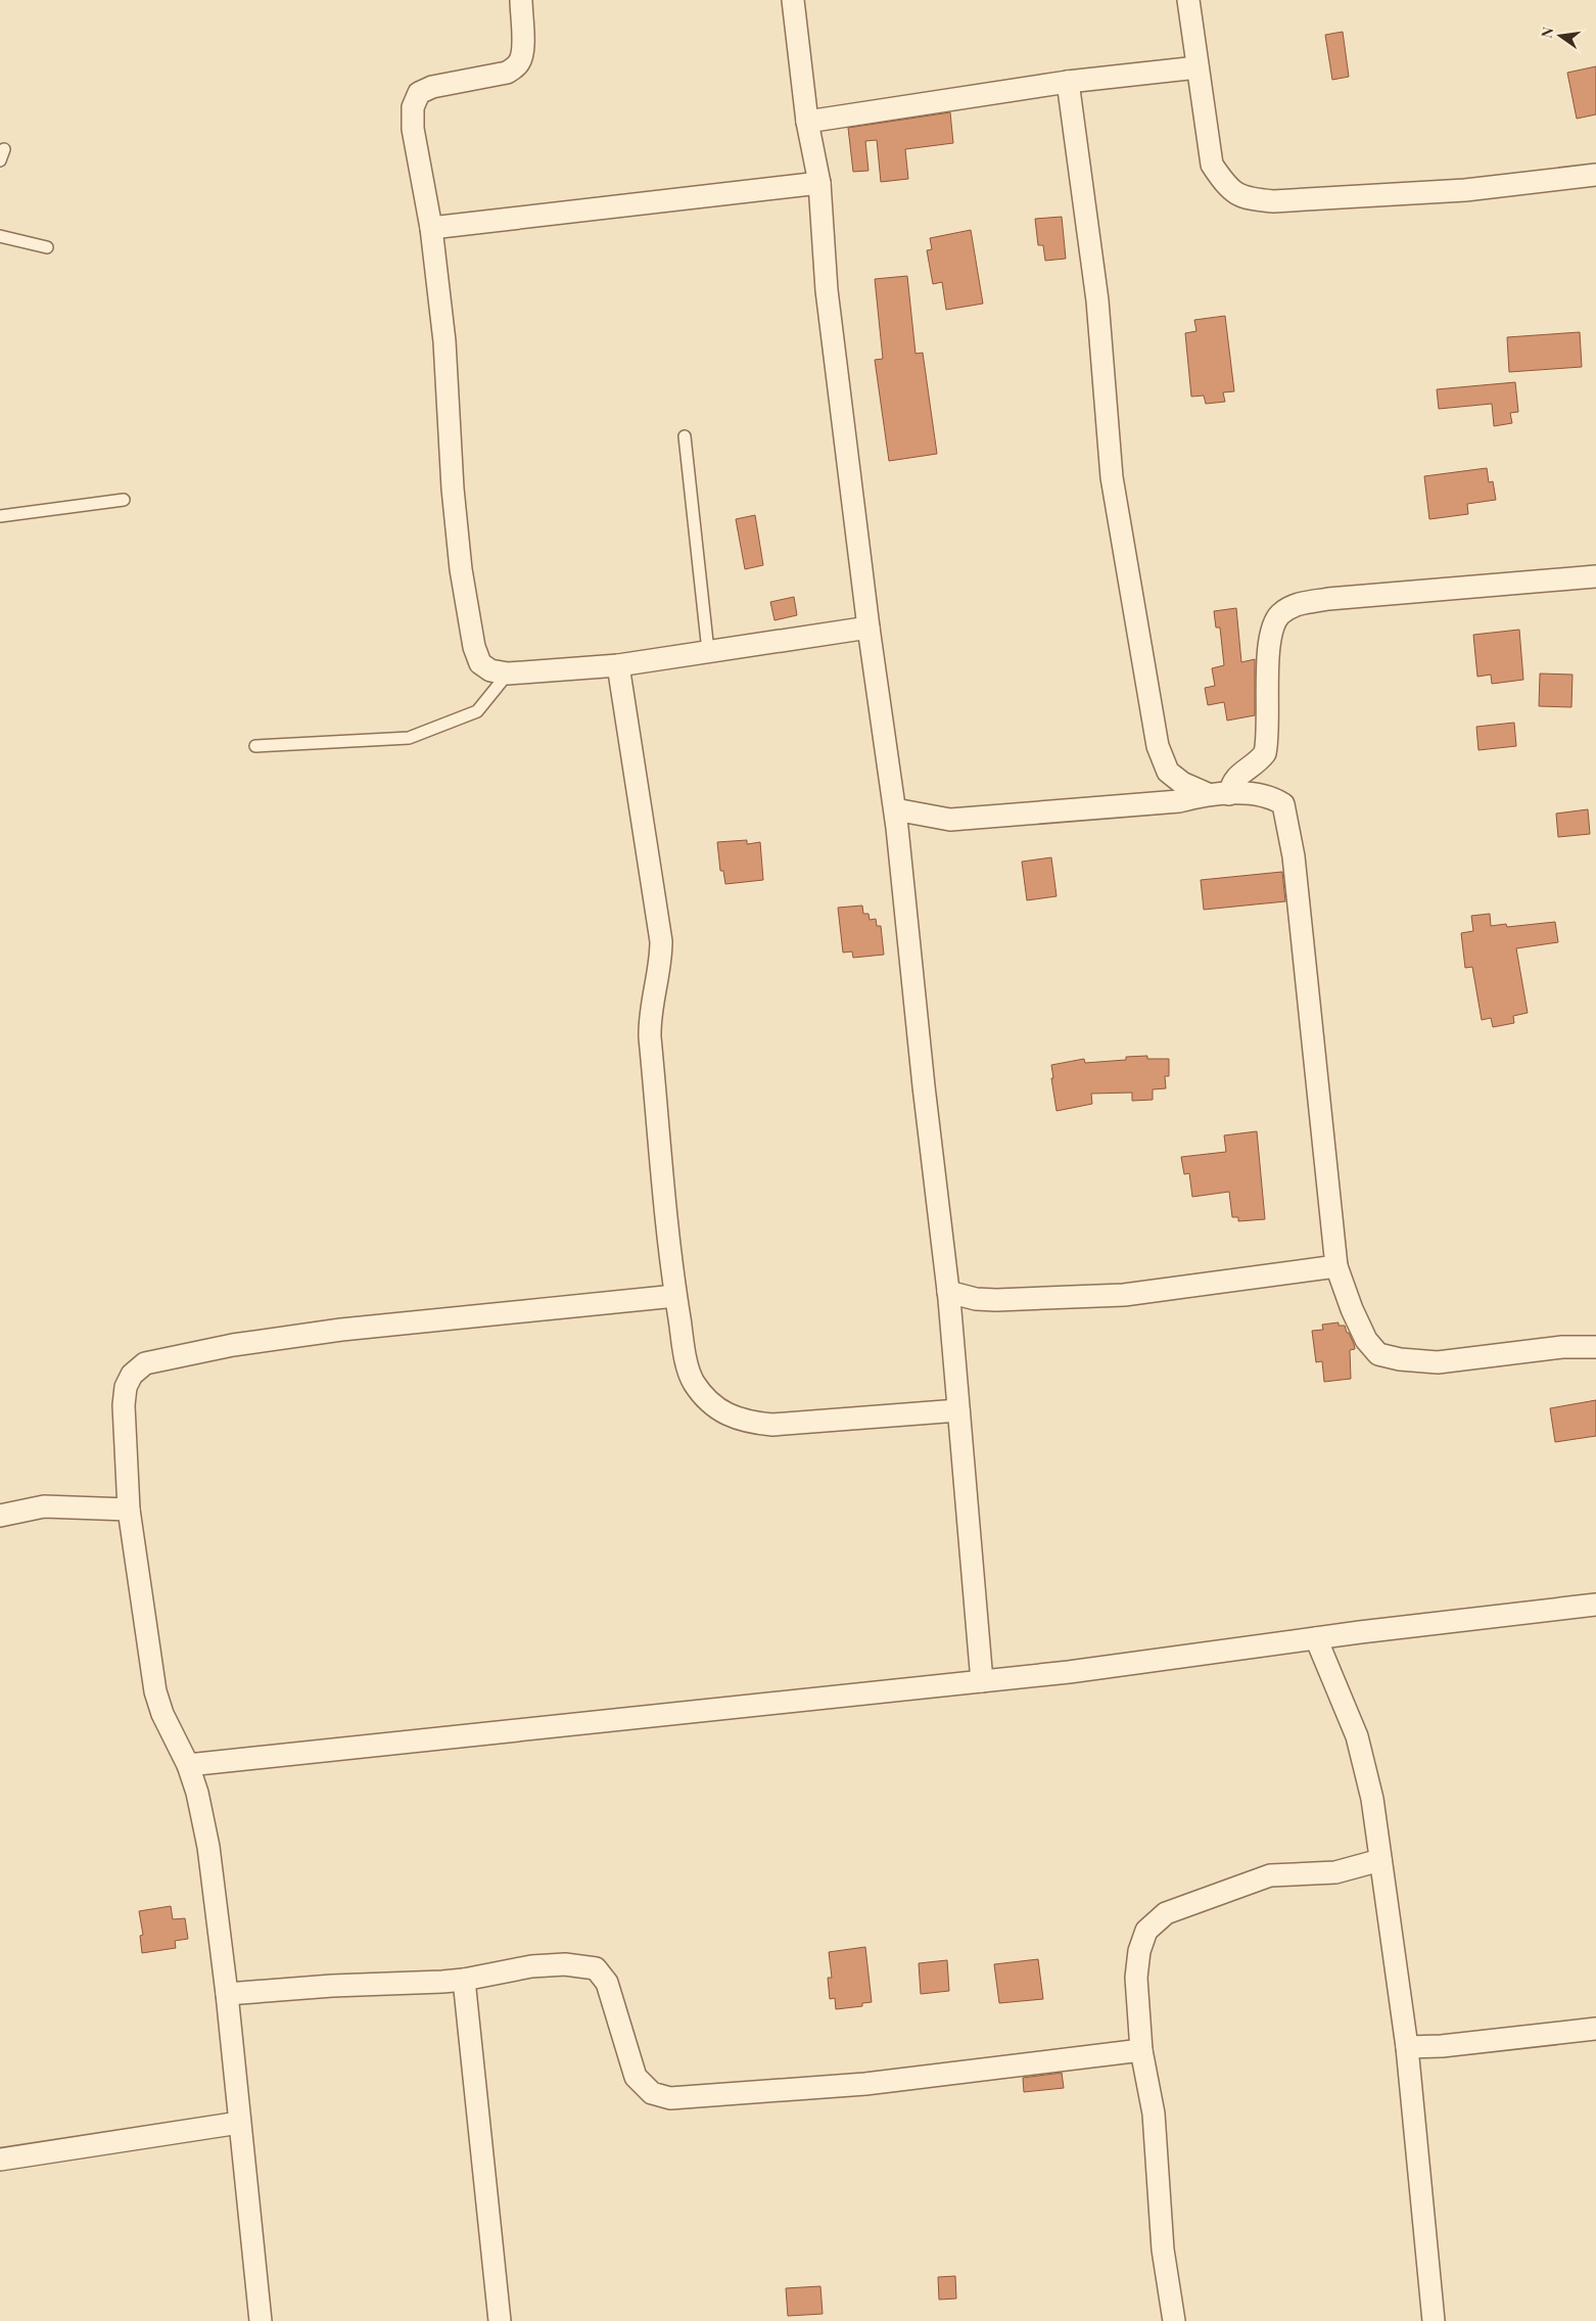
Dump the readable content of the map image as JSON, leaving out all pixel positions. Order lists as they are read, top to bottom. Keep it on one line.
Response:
{"north":"left"}
